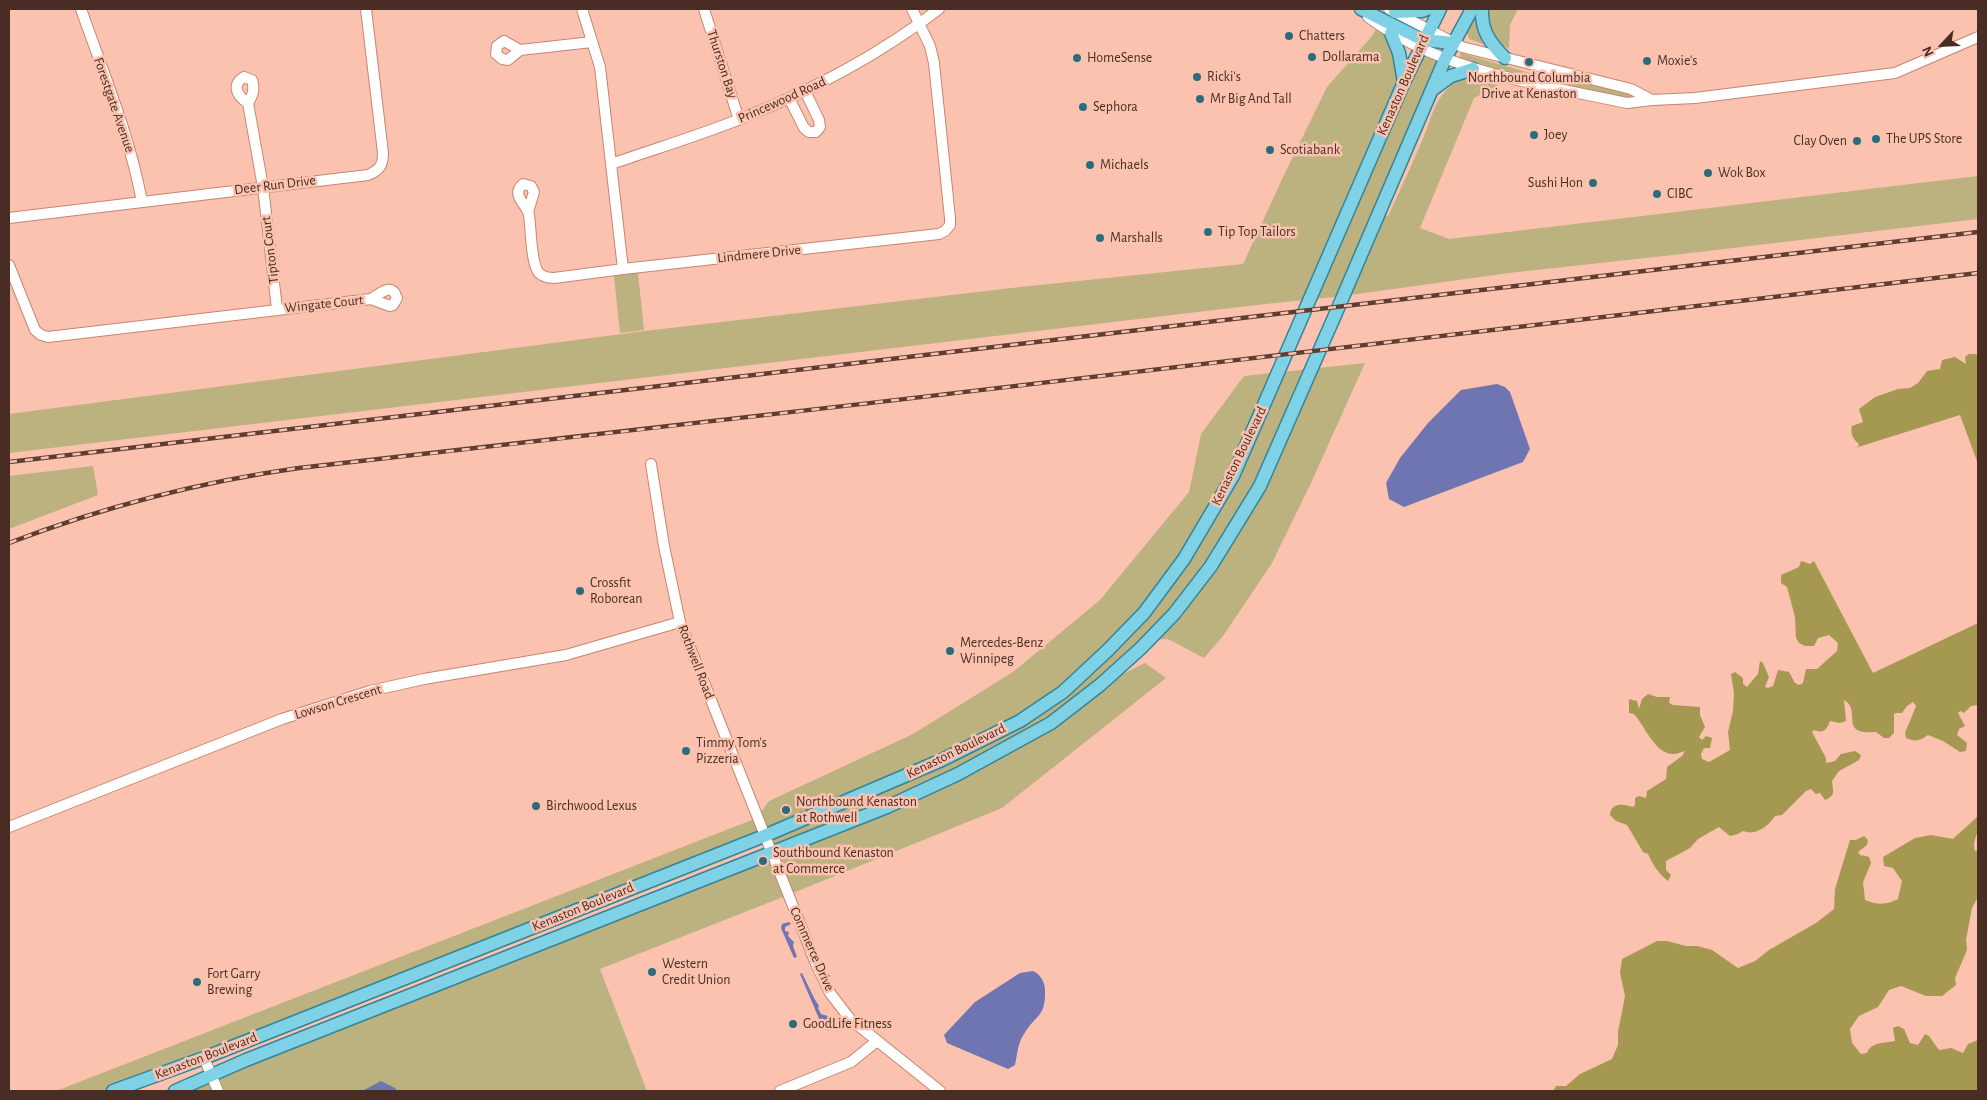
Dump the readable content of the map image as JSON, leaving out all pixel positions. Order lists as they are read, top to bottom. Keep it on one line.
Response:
{"streets":{"main road":["Kenaston Boulevard"],"street":["Thurston Bay","Princewood Road","Forestgate Avenue","Deer Run Drive","Tipton Court","Lindmere Drive","Wingate Court","Rothwell Road","Lowson Crescent","Commerce Drive"]},"crossings":[["Thurston Bay","Princewood Road"],["Kenaston Boulevard","Rothwell Road"],["Kenaston Boulevard","Commerce Drive"],["Princewood Road","Lindmere Drive"],["Forestgate Avenue","Deer Run Drive"],["Deer Run Drive","Tipton Court"],["Tipton Court","Wingate Court"],["Rothwell Road","Lowson Crescent"],["Rothwell Road","Commerce Drive"]],"places":["Chatters","Dollarama","HomeSense","Moxie's","Northbound Columbia Drive at Kenaston","Ricki's","Mr Big And Tall","Sephora","Joey","The UPS Store","Clay Oven","Scotiabank","Michaels","Wok Box","Sushi Hon","CIBC","Tip Top Tailors","Marshalls","Crossfit Roborean","Mercedes-Benz Winnipeg","Timmy Tom's Pizzeria","Birchwood Lexus","Northbound Kenaston at Rothwell","Southbound Kenaston at Commerce","Western Credit Union","Fort Garry Brewing","GoodLife Fitness"],"north":"bottom left"}
